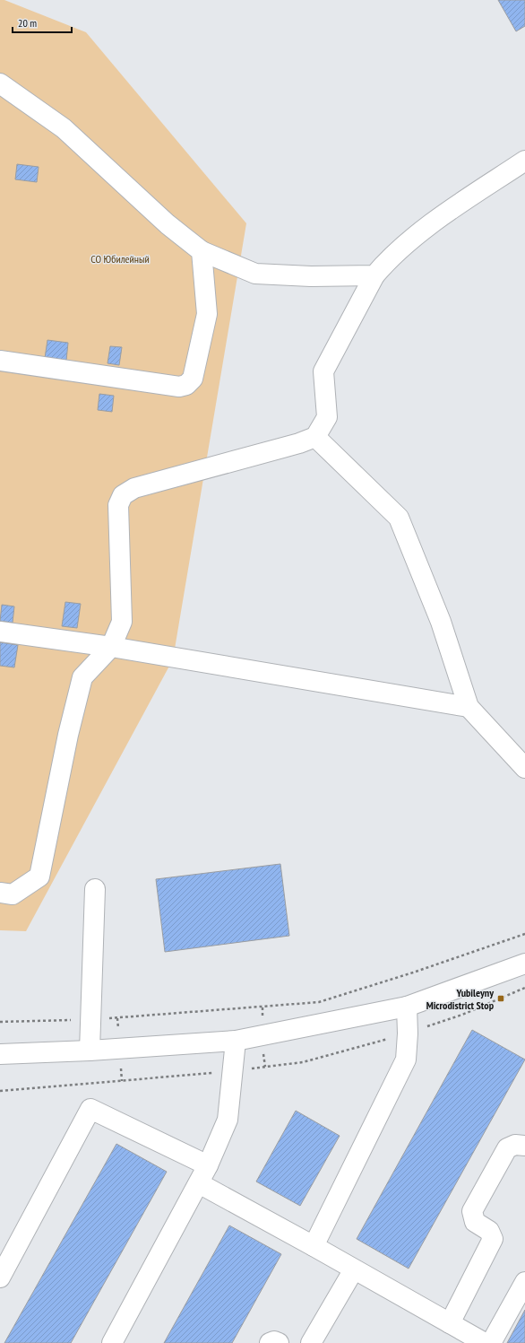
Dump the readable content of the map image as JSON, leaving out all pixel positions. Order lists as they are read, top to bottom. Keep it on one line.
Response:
{"parks":["СО Юбилейный"],"places":{"transit":["Yubileyny Microdistrict Stop"]},"scale_bar":"20 m"}
